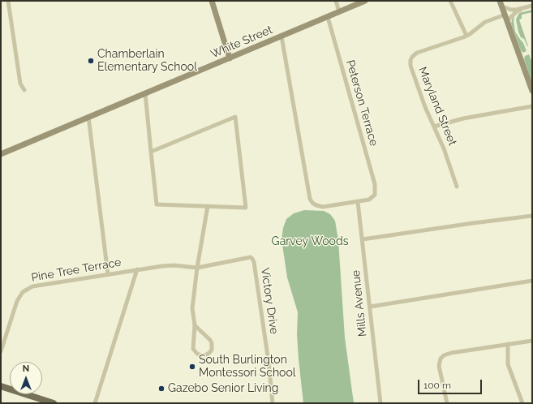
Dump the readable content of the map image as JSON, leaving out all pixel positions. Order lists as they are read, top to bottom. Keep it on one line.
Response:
{"streets":{"main road":["White Street"],"street":["Peterson Terrace","Maryland Street","Pine Tree Terrace","Victory Drive","Mills Avenue"]},"crossings":[["White Street","Peterson Terrace"],["Peterson Terrace","Mills Avenue"],["Pine Tree Terrace","Victory Drive"]],"parks":["Garvey Woods"],"places":["Chamberlain Elementary School","South Burlington Montessori School","Gazebo Senior Living"],"scale_bar":"100 m","north":"top"}
